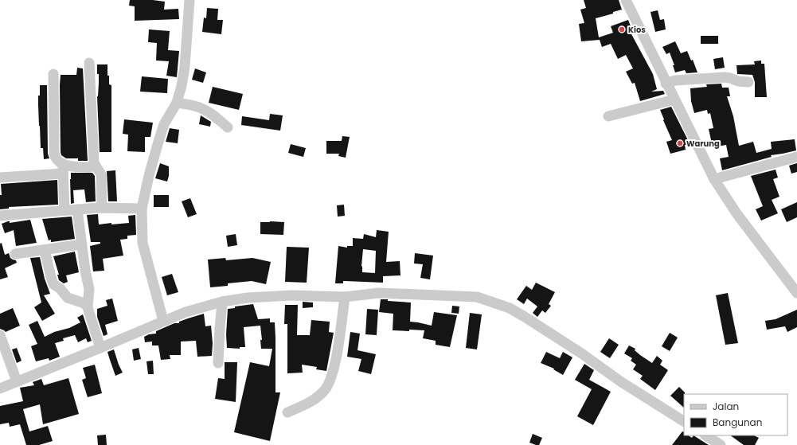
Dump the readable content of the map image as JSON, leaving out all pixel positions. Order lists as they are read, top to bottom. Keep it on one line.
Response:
{"places":["Kios","Warung"],"legend":["Jalan","Bangunan"]}
